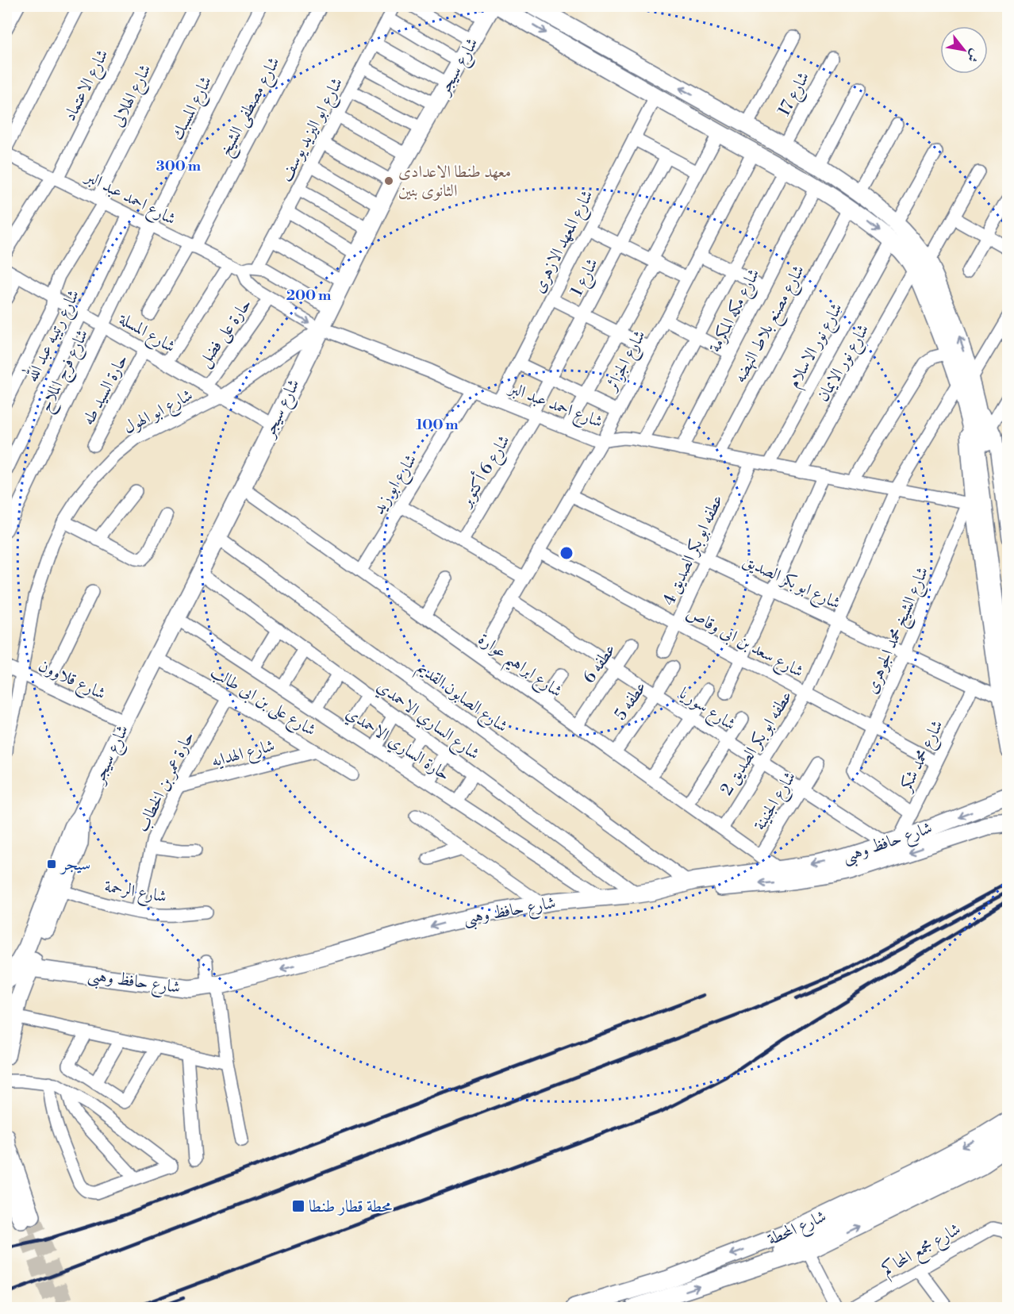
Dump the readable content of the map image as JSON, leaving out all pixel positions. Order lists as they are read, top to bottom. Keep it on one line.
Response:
{"streets":{"main road":["شارع سيجر","شارع حافظ وهبى","شارع المحطة"],"street":["شارع الاعتماد","شارع 17","شارع الهلالى","شارع مصطفى الشيخ","شارع المسبك","شارع ابو اليزيد يوسف","شارع احمد عبد البر","شارع المعهد الازهرى","شارع 1","شارع مكه المكرمة","شارع مصنع بلاط النهضه","شارع المسلة","حارة على فضل","شارع رتيبه عبد الله","شارع نور الاسلام","شارع الجزائر","شارع نور الايمان","شارع فرج الملاح","حارة السيد طه","شارع ابو الهول","شارع 6 أكتوبر","شارع ابو زيد","عطفه ابو بكر الصديق 4","شارع ابو بكر الصديق","شارع الشيخ محمد الجوهرى","شارع سعد بن ابى وقاص","عطفه 6","شارع ابراهيم عوارة","شارع قلاوون","شارع الصابون القديم","شارع على بن ابى طالب","عطفه 5","شارع سوريا","شارع الساري الاحمدي","عطفه ابو بكر الصديق 2","حارة الساري الاحمدي","شارع الهدايه","شارع محمد شكر","حارة عمر بن الخطاب","شارع الجنينة","شارع الرحمة","شارع مجمع المحاكم"]},"crossings":[["شارع سيجر","شارع احمد عبد البر"],["شارع سيجر","شارع المسلة"],["شارع سيجر","شارع ابو الهول"],["شارع سيجر","شارع ابراهيم عوارة"],["شارع سيجر","شارع قلاوون"],["شارع سيجر","شارع الصابون القديم"],["شارع سيجر","شارع على بن ابى طالب"],["شارع سيجر","شارع الساري الاحمدي"],["شارع سيجر","حارة الساري الاحمدي"],["شارع سيجر","شارع حافظ وهبى"],["شارع سيجر","شارع الرحمة"],["شارع الاعتماد","شارع احمد عبد البر"],["شارع الهلالى","شارع احمد عبد البر"],["شارع الهلالى","شارع المسلة"],["شارع مصطفى الشيخ","شارع احمد عبد البر"],["شارع المسبك","شارع احمد عبد البر"],["شارع المسبك","شارع فرج الملاح"],["شارع احمد عبد البر","شارع المعهد الازهرى"],["شارع احمد عبد البر","شارع 1"],["شارع احمد عبد البر","شارع مكه المكرمة"],["شارع احمد عبد البر","شارع مصنع بلاط النهضه"],["شارع احمد عبد البر","حارة على فضل"],["شارع احمد عبد البر","شارع رتيبه عبد الله"],["شارع احمد عبد البر","شارع نور الاسلام"],["شارع احمد عبد البر","شارع الجزائر"],["شارع احمد عبد البر","شارع نور الايمان"],["شارع احمد عبد البر","شارع فرج الملاح"],["شارع احمد عبد البر","شارع ابو الهول"],["شارع احمد عبد البر","شارع 6 أكتوبر"],["شارع احمد عبد البر","شارع ابو زيد"],["شارع احمد عبد البر","عطفه ابو بكر الصديق 4"],["شارع احمد عبد البر","شارع الشيخ محمد الجوهرى"],["شارع احمد عبد البر","عطفه ابو بكر الصديق 2"],["شارع 1","شارع 6 أكتوبر"],["شارع المسلة","حارة على فضل"],["شارع المسلة","شارع رتيبه عبد الله"],["شارع المسلة","شارع فرج الملاح"],["شارع المسلة","حارة السيد طه"],["شارع المسلة","شارع ابو الهول"],["شارع الجزائر","شارع ابو بكر الصديق"],["شارع الجزائر","شارع سعد بن ابى وقاص"],["شارع الجزائر","شارع ابراهيم عوارة"],["شارع الجزائر","شارع سوريا"],["شارع ابو الهول","شارع قلاوون"],["شارع ابو زيد","شارع ابراهيم عوارة"],["عطفه ابو بكر الصديق 4","شارع ابو بكر الصديق"],["عطفه ابو بكر الصديق 4","شارع سعد بن ابى وقاص"],["شارع ابو بكر الصديق","شارع الشيخ محمد الجوهرى"],["شارع ابو بكر الصديق","عطفه ابو بكر الصديق 2"],["شارع ابو بكر الصديق","شارع محمد شكر"],["شارع الشيخ محمد الجوهرى","شارع سعد بن ابى وقاص"],["شارع الشيخ محمد الجوهرى","شارع محمد شكر"],["شارع سعد بن ابى وقاص","عطفه ابو بكر الصديق 2"],["شارع سعد بن ابى وقاص","شارع محمد شكر"],["عطفه 6","شارع ابراهيم عوارة"],["عطفه 6","شارع سوريا"],["شارع ابراهيم عوارة","عطفه 5"],["شارع ابراهيم عوارة","عطفه ابو بكر الصديق 2"],["شارع ابراهيم عوارة","شارع الجنينة"],["شارع ابراهيم عوارة","شارع حافظ وهبى"],["شارع الصابون القديم","شارع حافظ وهبى"],["شارع على بن ابى طالب","شارع الهدايه"],["شارع على بن ابى طالب","حارة عمر بن الخطاب"],["عطفه 5","شارع سوريا"],["شارع سوريا","عطفه ابو بكر الصديق 2"],["شارع سوريا","شارع محمد شكر"],["شارع سوريا","شارع الجنينة"],["شارع سوريا","شارع حافظ وهبى"],["شارع الساري الاحمدي","شارع حافظ وهبى"],["حارة الساري الاحمدي","شارع حافظ وهبى"],["شارع الهدايه","حارة عمر بن الخطاب"],["شارع محمد شكر","شارع حافظ وهبى"],["حارة عمر بن الخطاب","شارع الرحمة"]],"places":{"other":["معهد طنطا الاعدادى الثانوى بنين"],"transit":["سيجر","محطة قطار طنطا"]},"north":"bottom right","rings":["300 m","200 m","100 m"]}
